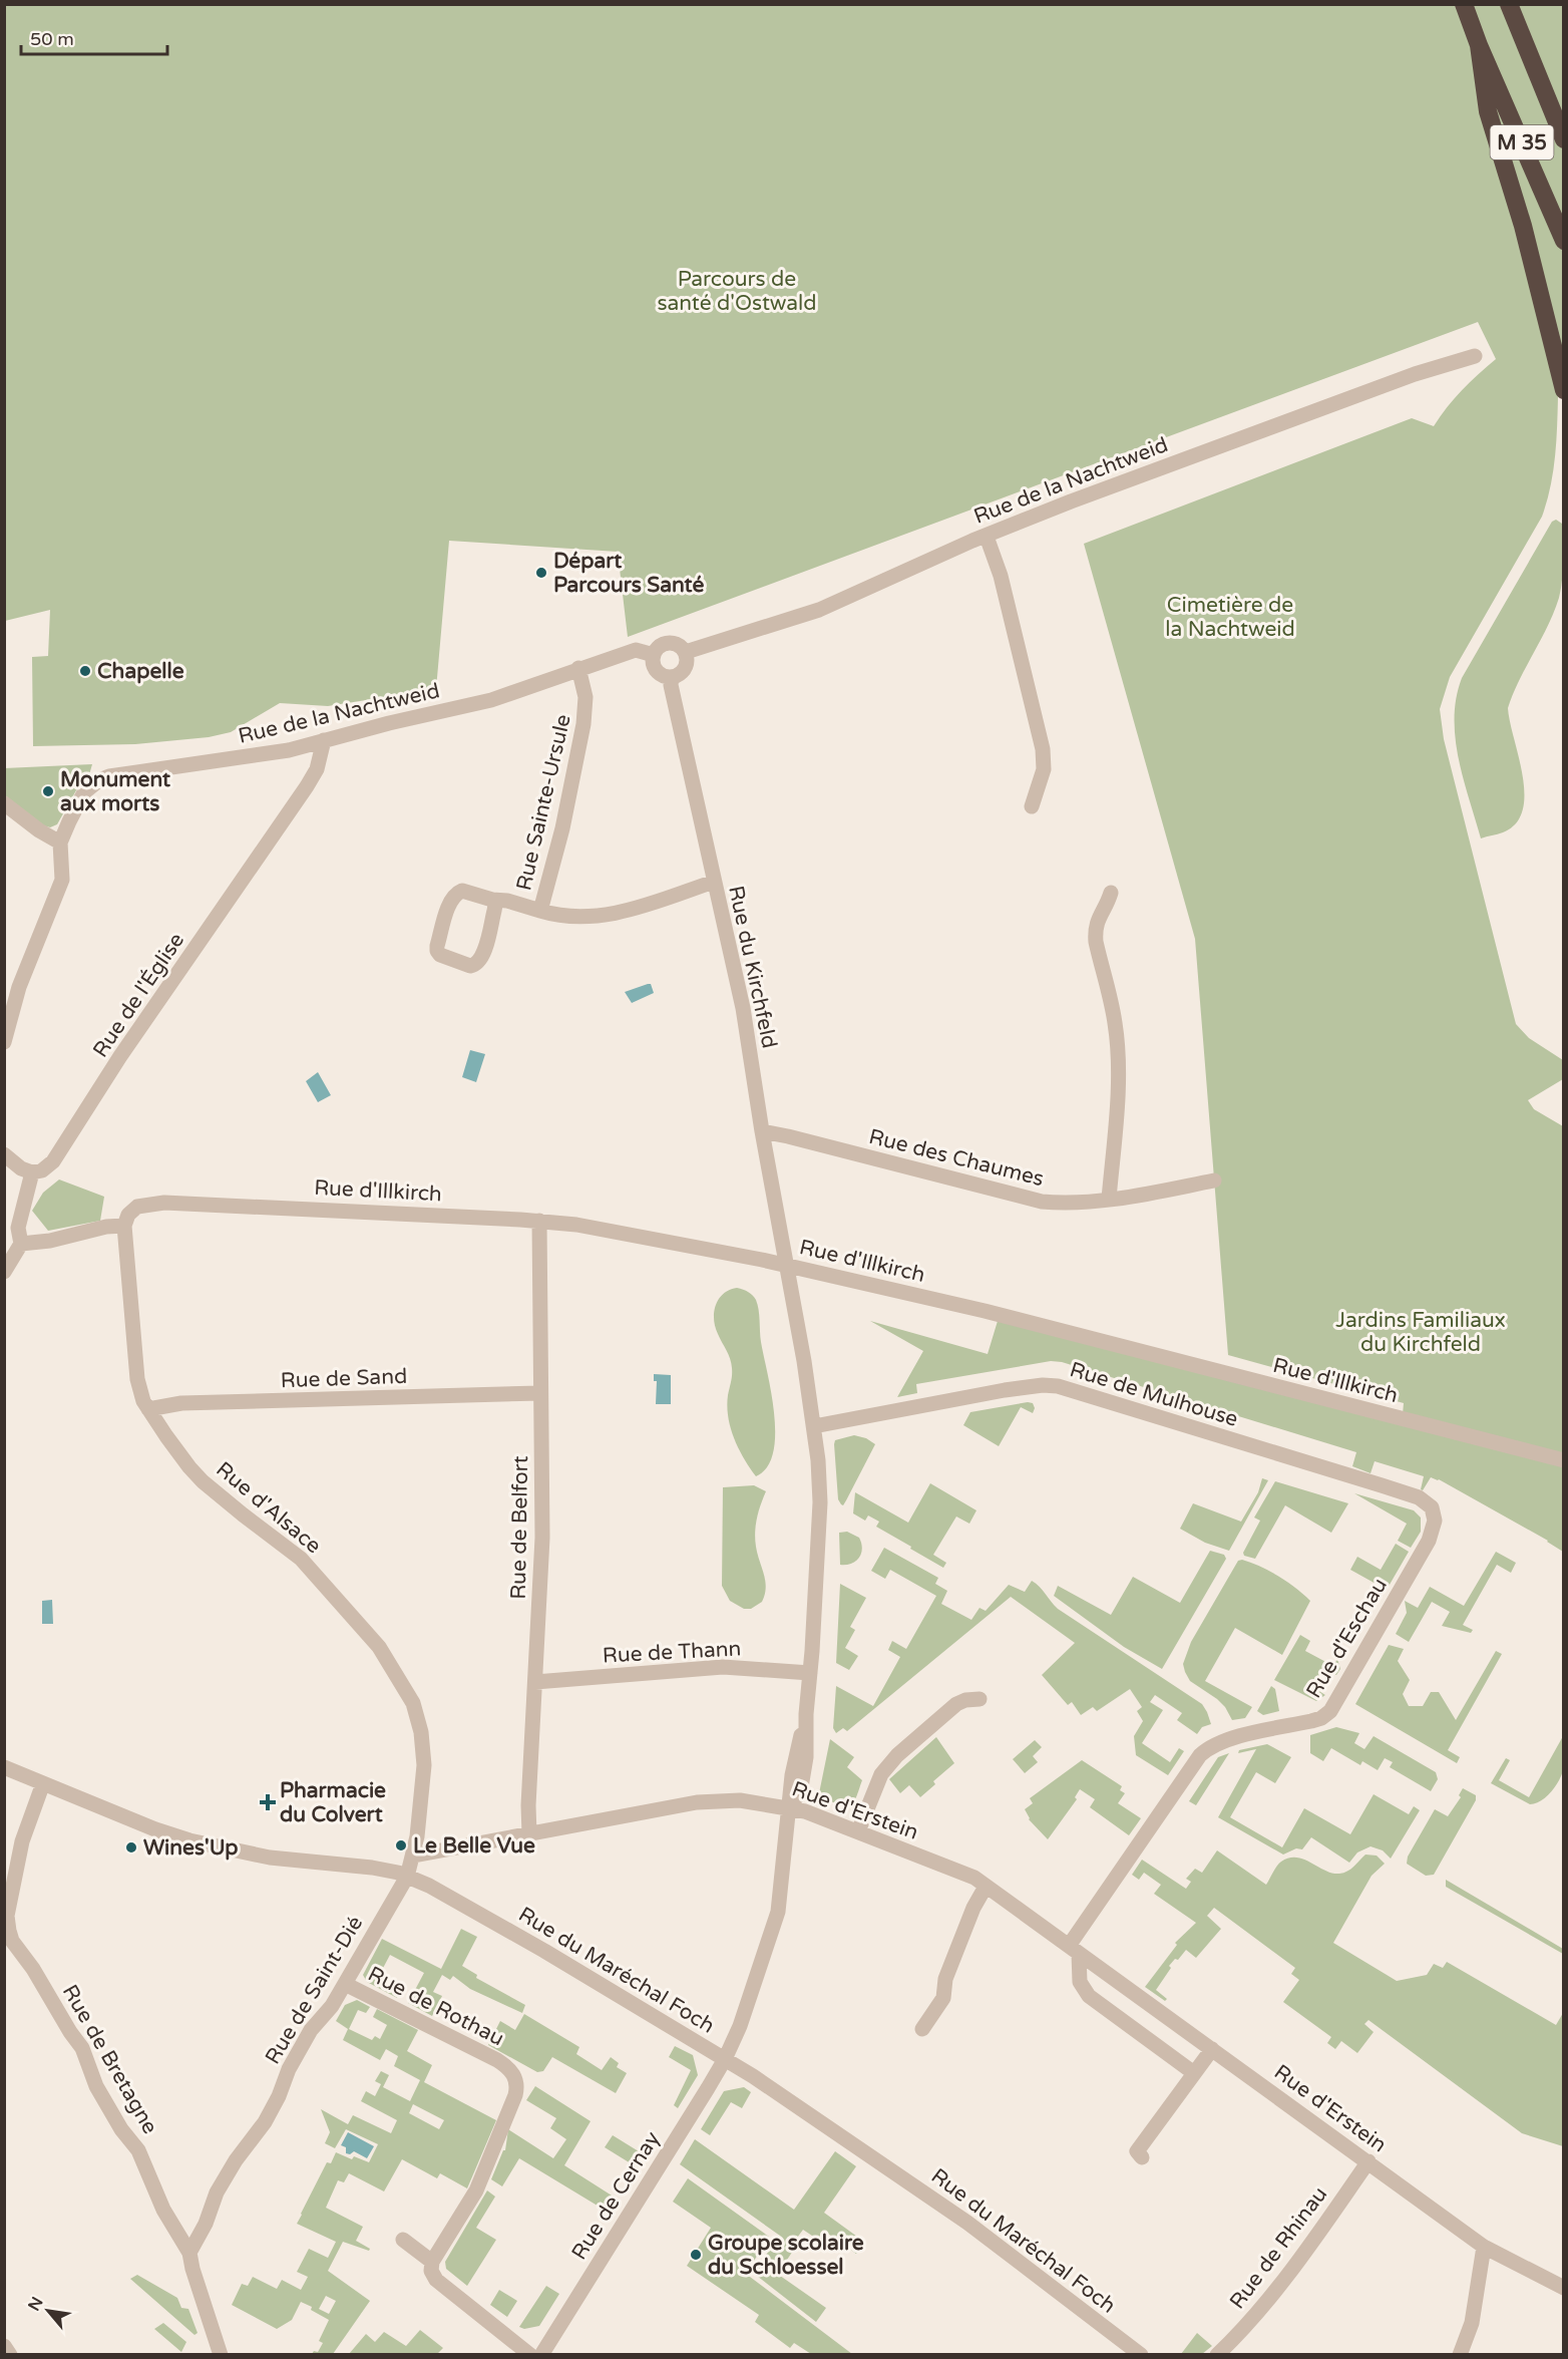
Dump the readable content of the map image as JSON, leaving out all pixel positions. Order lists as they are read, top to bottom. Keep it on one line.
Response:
{"streets":{"highway":["M 35"],"street":["Rue de la Nachtweid","Rue Sainte-Ursule","Rue du Kirchfeld","Rue de l'Église","Rue des Chaumes","Rue d'Illkirch","Rue de Sand","Rue de Mulhouse","Rue d'Alsace","Rue de Belfort","Rue d'Eschau","Rue de Thann","Rue d'Erstein","Rue du Maréchal Foch","Rue de Saint-Dié","Rue de Rothau","Rue de Bretagne","Rue de Cernay","Rue de Rhinau"]},"crossings":[["Rue de la Nachtweid","Rue Sainte-Ursule"],["Rue de la Nachtweid","Rue du Kirchfeld"],["Rue de la Nachtweid","Rue de l'Église"],["Rue Sainte-Ursule","Rue du Kirchfeld"],["Rue du Kirchfeld","Rue des Chaumes"],["Rue du Kirchfeld","Rue d'Illkirch"],["Rue d'Illkirch","Rue d'Alsace"],["Rue d'Illkirch","Rue de Belfort"],["Rue de Sand","Rue d'Alsace"],["Rue de Sand","Rue de Belfort"],["Rue de Mulhouse","Rue d'Eschau"],["Rue d'Alsace","Rue d'Erstein"],["Rue d'Alsace","Rue du Maréchal Foch"],["Rue d'Alsace","Rue de Saint-Dié"],["Rue de Belfort","Rue de Thann"],["Rue de Belfort","Rue d'Erstein"],["Rue d'Eschau","Rue d'Erstein"],["Rue d'Erstein","Rue de Rhinau"],["Rue du Maréchal Foch","Rue de Saint-Dié"],["Rue du Maréchal Foch","Rue de Bretagne"],["Rue du Maréchal Foch","Rue de Cernay"],["Rue de Saint-Dié","Rue de Rothau"],["Rue de Saint-Dié","Rue de Bretagne"]],"parks":["Parcours de santé d'Ostwald","Cimetière de la Nachtweid","Jardins Familiaux du Kirchfeld"],"places":{"other":["Départ Parcours Santé","Chapelle","Monument aux morts","Le Belle Vue","Wines'Up","Groupe scolaire du Schloessel"],"health":["Pharmacie du Colvert"]},"scale_bar":"50 m","north":"top left"}
